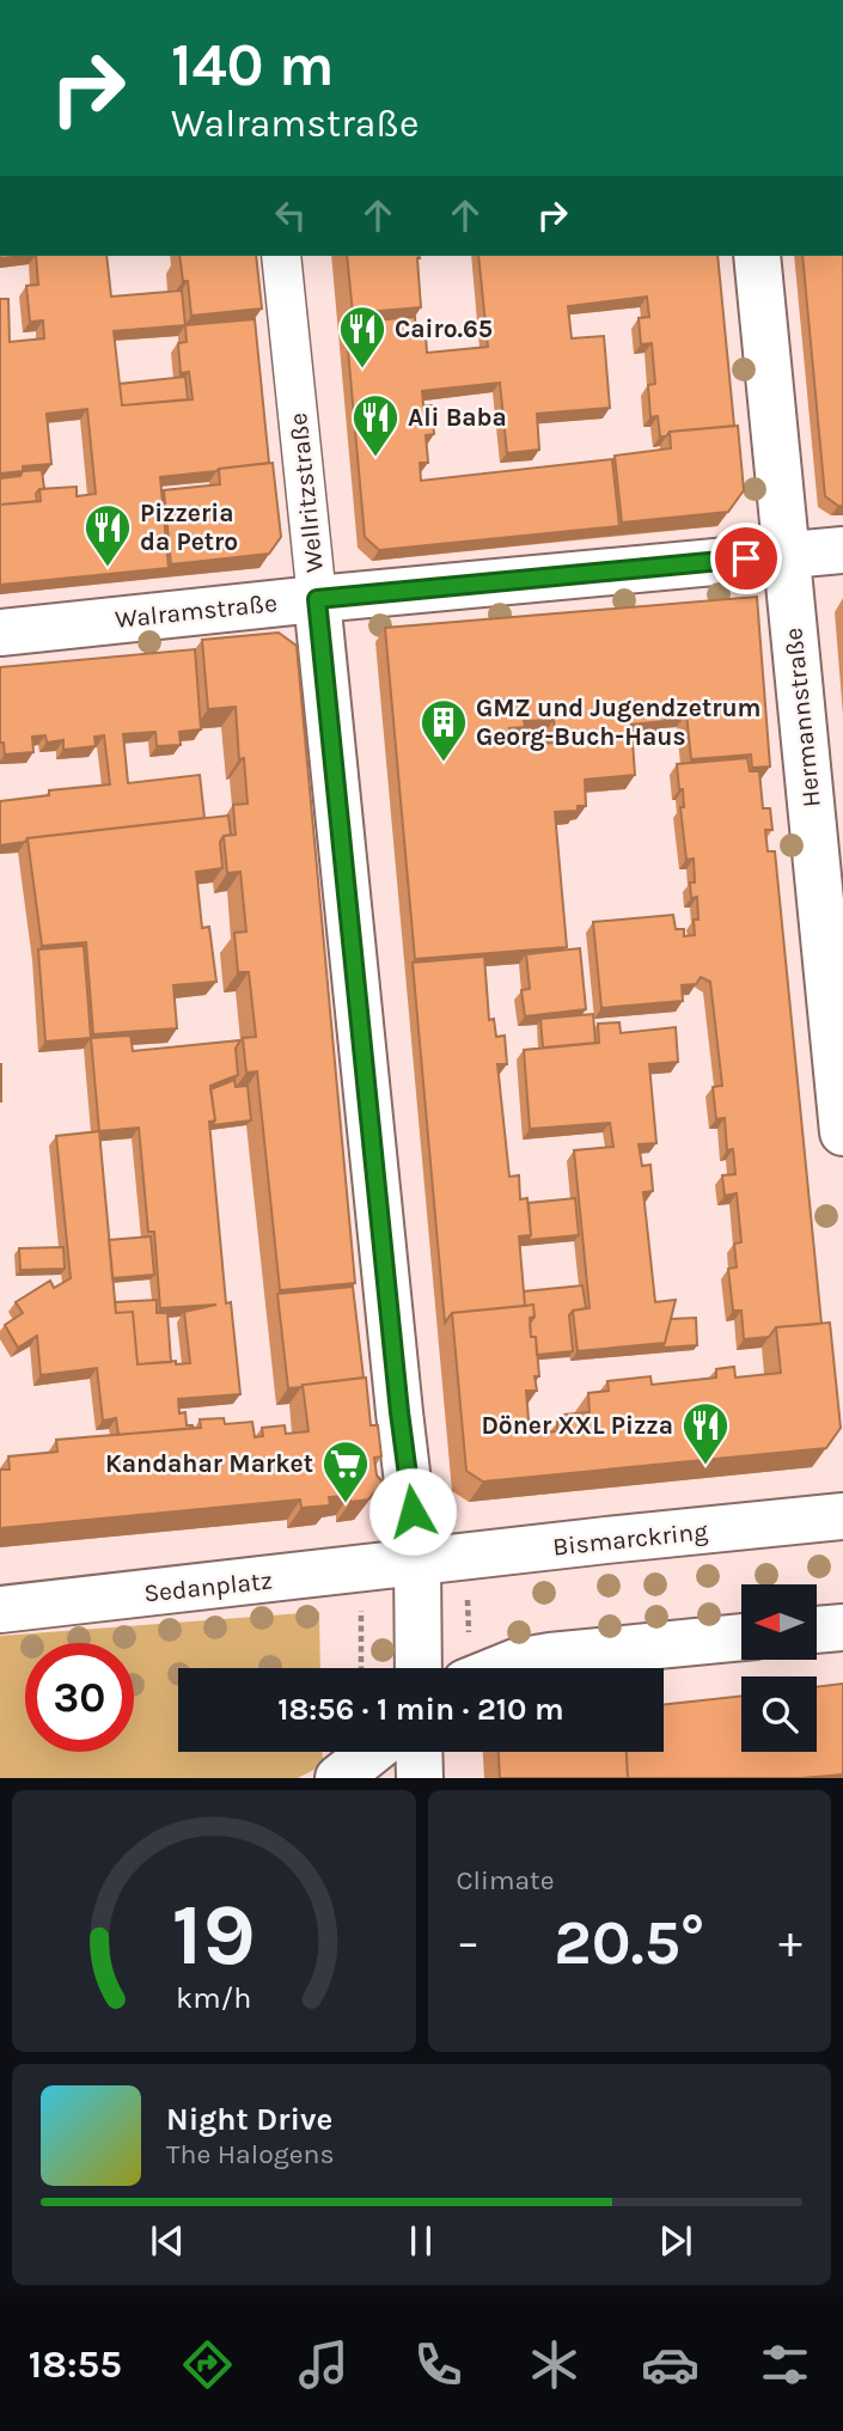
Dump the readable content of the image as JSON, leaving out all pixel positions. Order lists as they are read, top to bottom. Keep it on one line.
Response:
{"streets":{"street":["Wellritzstraße","Walramstraße","Hermannstraße","Bismarckring","Sedanplatz"]},"crossings":[["Wellritzstraße","Walramstraße"],["Wellritzstraße","Bismarckring"],["Wellritzstraße","Sedanplatz"],["Walramstraße","Hermannstraße"],["Bismarckring","Sedanplatz"]],"places":{"restaurant":["Cairo.65","Ali Baba","Pizzeria da Petro","Döner XXL Pizza"],"building":["GMZ und Jugendzetrum Georg-Buch-Haus"],"supermarket":["Kandahar Market"]},"north":"left","page":{"turn":["140 m","Walramstraße"],"limit":"30","trip":"18:56 · 1 min · 210 m","tile":"Climate","heat":["−","20.5°","+"],"song":["Night Drive","The Halogens"],"tabs":"18:55","gauge":["19","km/h"]}}
